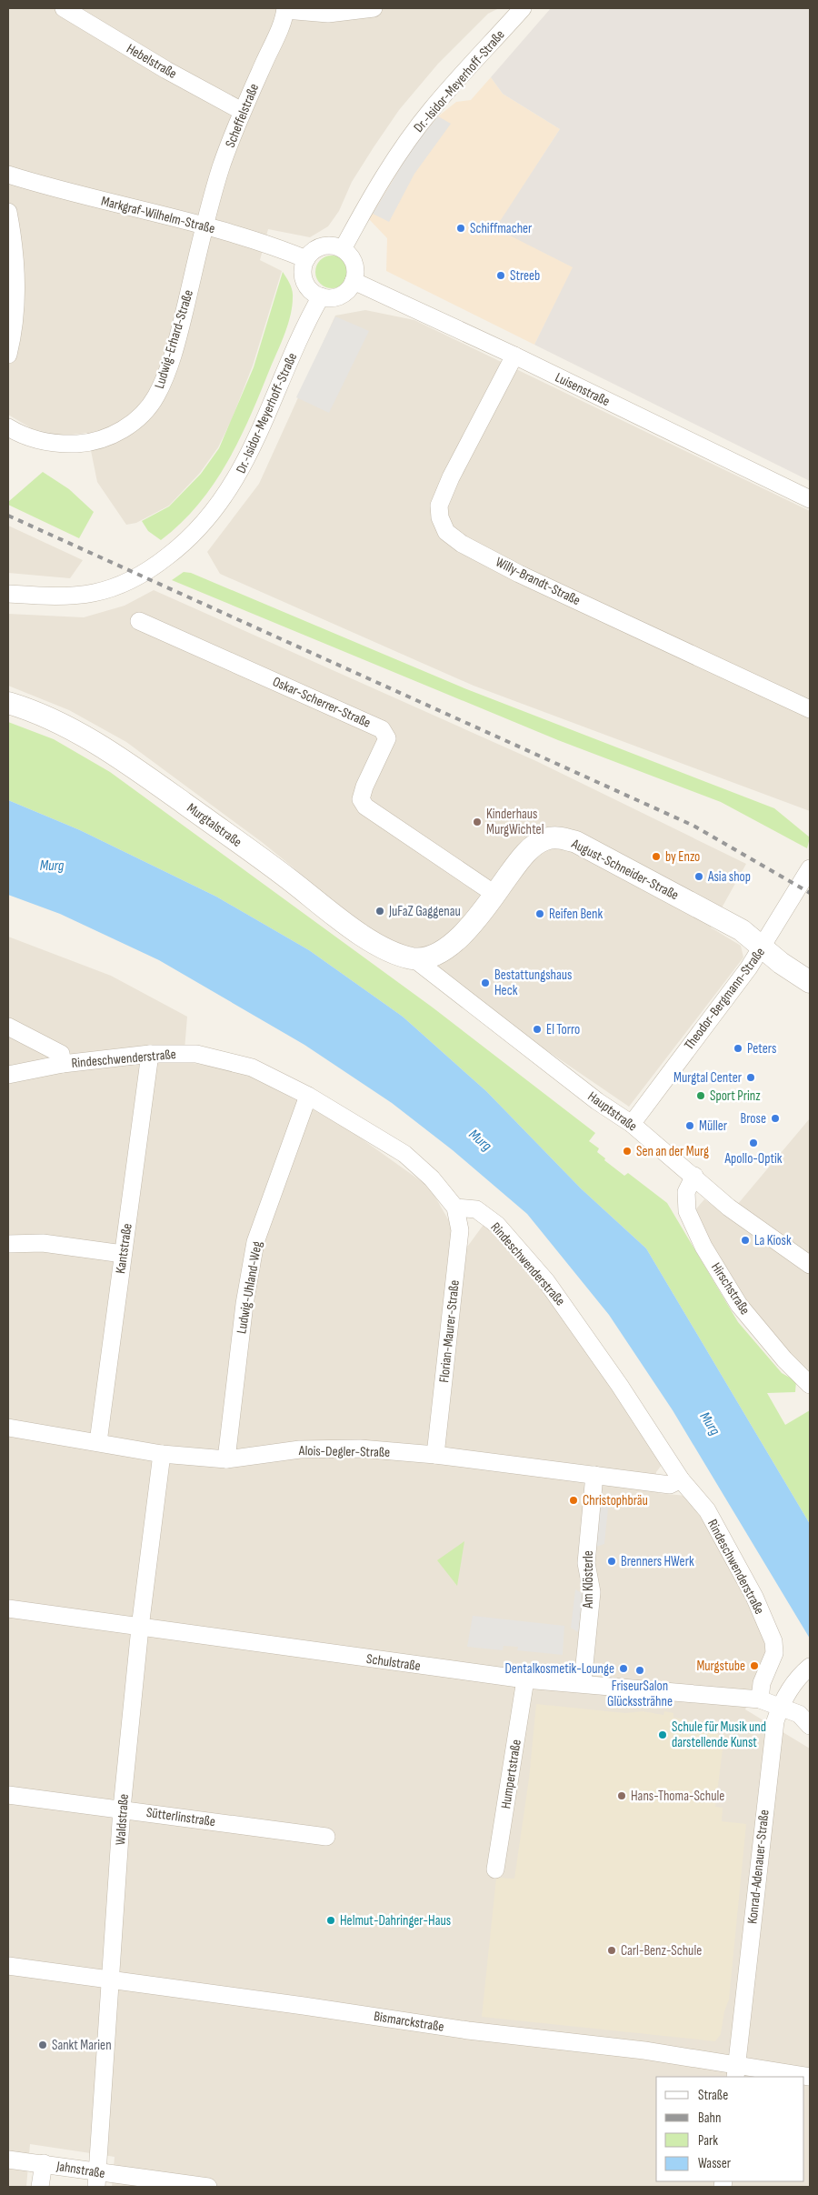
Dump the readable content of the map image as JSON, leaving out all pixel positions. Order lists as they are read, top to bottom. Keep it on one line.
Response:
{"streets":{"street":["Hebelstraße","Dr.-Isidor-Meyerhoff-Straße","Scheffelstraße","Markgraf-Wilhelm-Straße","Ludwig-Erhard-Straße","Luisenstraße","Willy-Brandt-Straße","Oskar-Scherrer-Straße","Murgtalstraße","August-Schneider-Straße","Theodor-Bergmann-Straße","Rindeschwenderstraße","Hauptstraße","Kantstraße","Ludwig-Uhland-Weg","Hirschstraße","Florian-Maurer-Straße","Alois-Degler-Straße","Am Klösterle","Schulstraße","Humpertstraße","Sütterlinstraße","Waldstraße","Konrad-Adenauer-Straße","Bismarckstraße","Jahnstraße"]},"crossings":[["Hebelstraße","Scheffelstraße"],["Dr.-Isidor-Meyerhoff-Straße","Markgraf-Wilhelm-Straße"],["Dr.-Isidor-Meyerhoff-Straße","Luisenstraße"],["Scheffelstraße","Markgraf-Wilhelm-Straße"],["Scheffelstraße","Ludwig-Erhard-Straße"],["Markgraf-Wilhelm-Straße","Ludwig-Erhard-Straße"],["Markgraf-Wilhelm-Straße","Luisenstraße"],["Luisenstraße","Willy-Brandt-Straße"],["Oskar-Scherrer-Straße","August-Schneider-Straße"],["Murgtalstraße","August-Schneider-Straße"],["Murgtalstraße","Hauptstraße"],["August-Schneider-Straße","Theodor-Bergmann-Straße"],["August-Schneider-Straße","Hauptstraße"],["Theodor-Bergmann-Straße","Hauptstraße"],["Rindeschwenderstraße","Kantstraße"],["Rindeschwenderstraße","Ludwig-Uhland-Weg"],["Rindeschwenderstraße","Florian-Maurer-Straße"],["Rindeschwenderstraße","Alois-Degler-Straße"],["Rindeschwenderstraße","Schulstraße"],["Hauptstraße","Hirschstraße"],["Kantstraße","Alois-Degler-Straße"],["Ludwig-Uhland-Weg","Alois-Degler-Straße"],["Florian-Maurer-Straße","Alois-Degler-Straße"],["Alois-Degler-Straße","Am Klösterle"],["Alois-Degler-Straße","Waldstraße"],["Am Klösterle","Schulstraße"],["Schulstraße","Humpertstraße"],["Schulstraße","Waldstraße"],["Schulstraße","Konrad-Adenauer-Straße"],["Sütterlinstraße","Waldstraße"],["Waldstraße","Bismarckstraße"],["Waldstraße","Jahnstraße"],["Konrad-Adenauer-Straße","Bismarckstraße"]],"water":["Murg"],"places":["Schiffmacher","Streeb","Kinderhaus MurgWichtel","by Enzo","Asia shop","JuFaZ Gaggenau","Reifen Benk","Bestattungshaus Heck","El Torro","Peters","Murgtal Center","Sport Prinz","Brose","Müller","Apollo-Optik","Sen an der Murg","La Kiosk","Christophbräu","Brenners HWerk","Murgstube","Dentalkosmetik-Lounge","FriseurSalon Glückssträhne","Schule für Musik und darstellende Kunst","Hans-Thoma-Schule","Helmut-Dahringer-Haus","Carl-Benz-Schule","Sankt Marien"],"legend":["Straße","Bahn","Park","Wasser"]}
